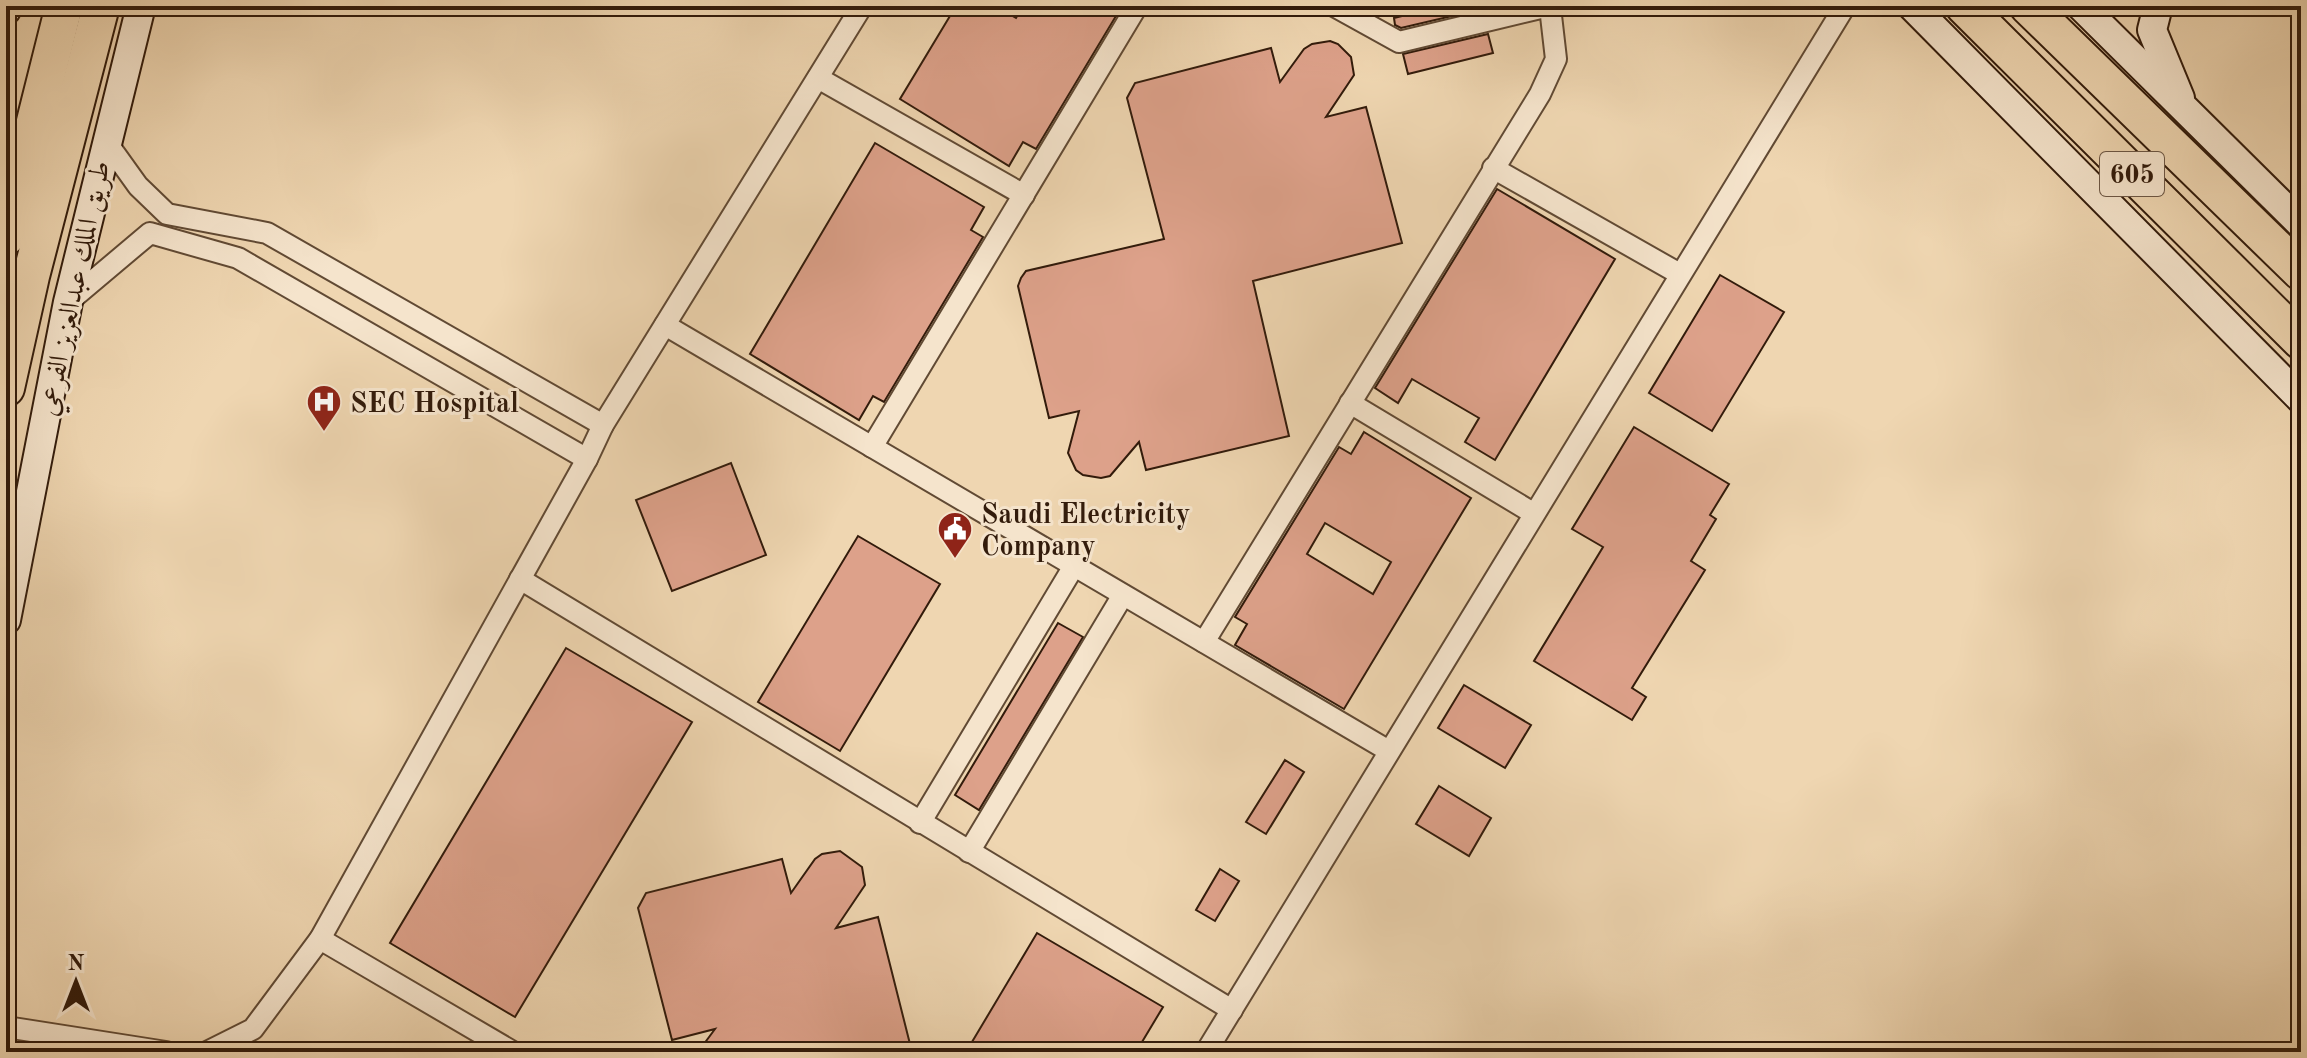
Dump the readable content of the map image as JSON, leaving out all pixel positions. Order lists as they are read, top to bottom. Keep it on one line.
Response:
{"streets":{"highway":["605"],"main road":["طريق الملك عبدالعزيز الفرعي"]},"places":{"hospital":["SEC Hospital"],"public building":["Saudi Electricity Company"]},"north":"top"}
